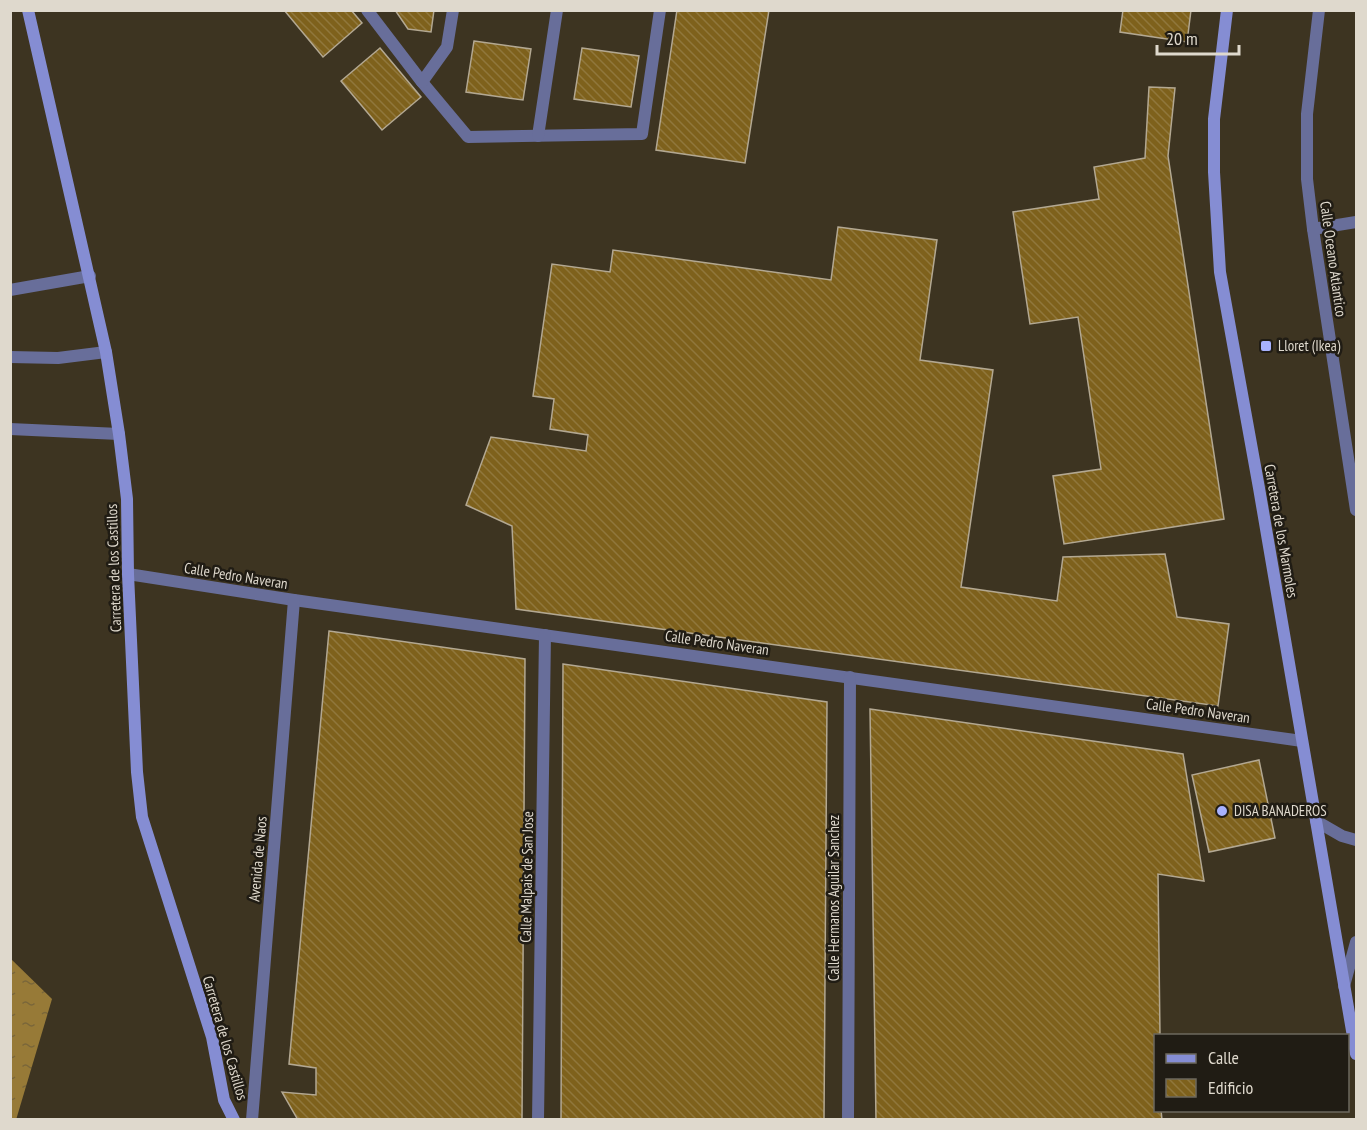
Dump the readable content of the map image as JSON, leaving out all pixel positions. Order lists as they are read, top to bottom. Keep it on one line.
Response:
{"streets":{"main road":["Carretera de los Marmoles","Carretera de los Castillos"],"street":["Calle Oceano Atlantico","Calle Pedro Naveran","Avenida de Naos","Calle Malpais de San Jose","Calle Hermanos Aguilar Sanchez"]},"crossings":[["Carretera de los Marmoles","Calle Pedro Naveran"],["Carretera de los Castillos","Calle Pedro Naveran"],["Calle Pedro Naveran","Avenida de Naos"],["Calle Pedro Naveran","Calle Malpais de San Jose"],["Calle Pedro Naveran","Calle Hermanos Aguilar Sanchez"]],"places":{"transit":["Lloret (Ikea)"],"other":["DISA BANADEROS"]},"legend":["Calle","Edificio"],"scale_bar":"20 m"}
